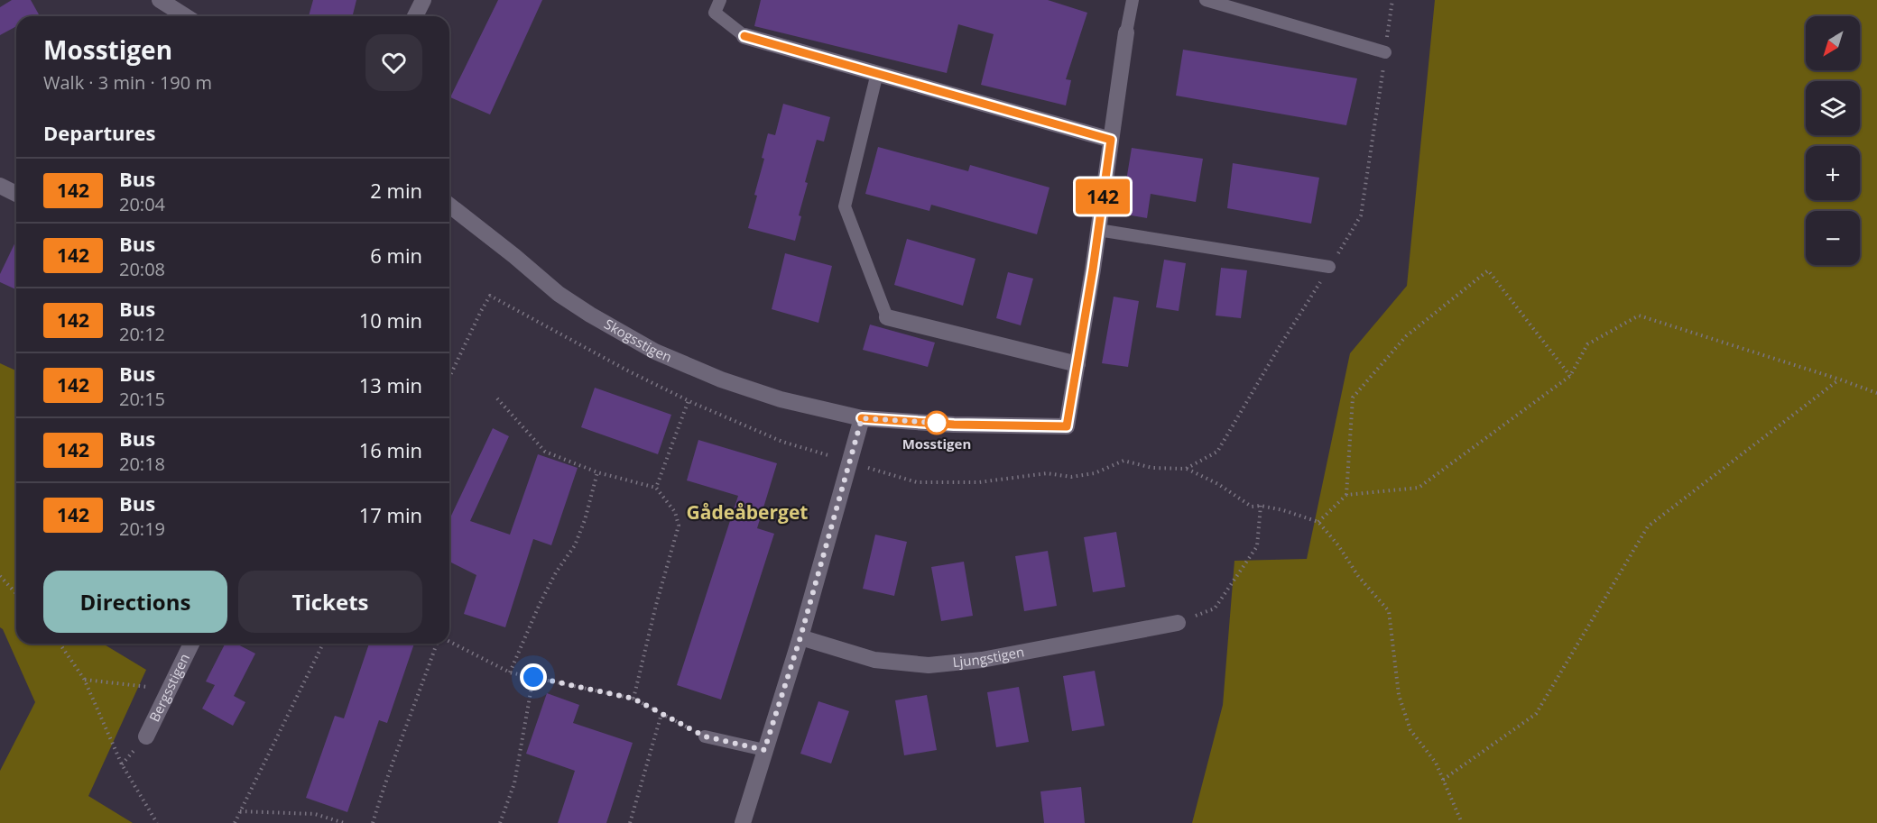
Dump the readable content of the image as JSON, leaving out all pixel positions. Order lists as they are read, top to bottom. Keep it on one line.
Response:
{"streets":{"street":["Skogsstigen","Ljungstigen","Bergsstigen"]},"districts":["Gådeåberget"],"places":["Mosstigen"],"lines":["bus line 142"],"north":"bottom left","page":{"on_map":"142","map_buttons":["+","−"],"heading":[["Mosstigen","Walk · 3 min · 190 m"],"Departures"],"list":[{"mark":"142","name":"Bus","note":"20:04","value":"2 min"},{"mark":"142","name":"Bus","note":"20:08","value":"6 min"},{"mark":"142","name":"Bus","note":"20:12","value":"10 min"},{"mark":"142","name":"Bus","note":"20:15","value":"13 min"},{"mark":"142","name":"Bus","note":"20:18","value":"16 min"},{"mark":"142","name":"Bus","note":"20:19","value":"17 min"}],"buttons":["Directions","Tickets"]}}
